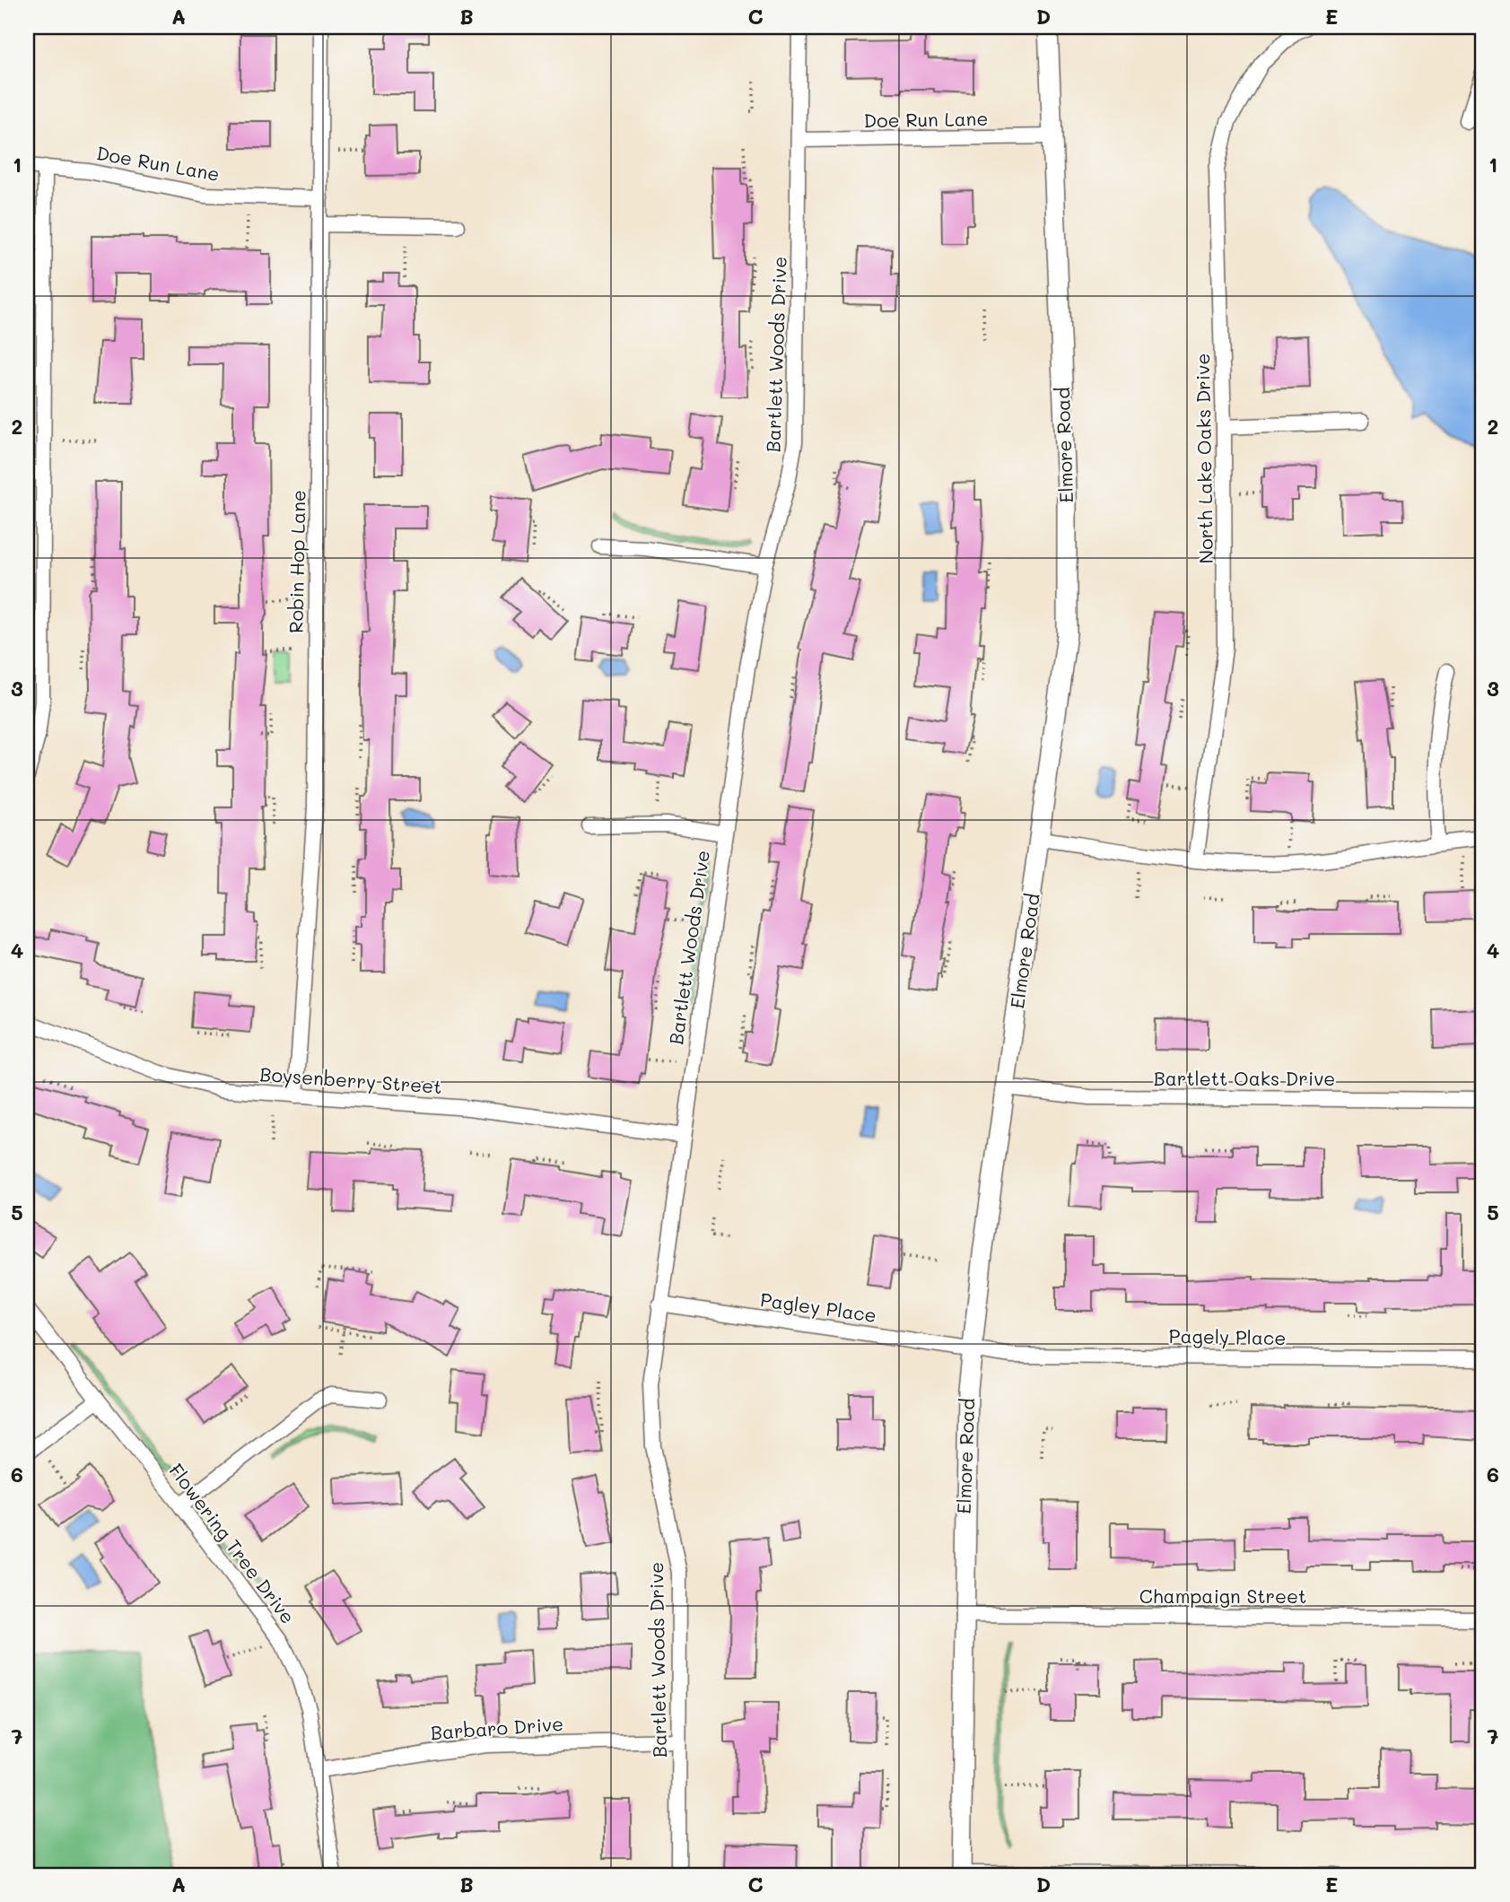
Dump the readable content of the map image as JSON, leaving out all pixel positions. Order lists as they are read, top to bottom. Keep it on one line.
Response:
{"streets":{"street":["Doe Run Lane","Bartlett Woods Drive","Elmore Road","North Lake Oaks Drive","Robin Hop Lane","Bartlett Oaks Drive","Boysenberry Street","Pagley Place","Pagely Place","Flowering Tree Drive","Champaign Street","Barbaro Drive"]},"crossings":[["Doe Run Lane","Bartlett Woods Drive"],["Doe Run Lane","Elmore Road"],["Doe Run Lane","Robin Hop Lane"],["Bartlett Woods Drive","Boysenberry Street"],["Bartlett Woods Drive","Pagley Place"],["Bartlett Woods Drive","Barbaro Drive"],["Elmore Road","Bartlett Oaks Drive"],["Elmore Road","Pagley Place"],["Elmore Road","Pagely Place"],["Elmore Road","Champaign Street"],["Robin Hop Lane","Boysenberry Street"],["Pagley Place","Pagely Place"],["Flowering Tree Drive","Barbaro Drive"]],"grid":{"columns":["A","B","C","D","E"],"rows":["1","2","3","4","5","6","7"]}}
